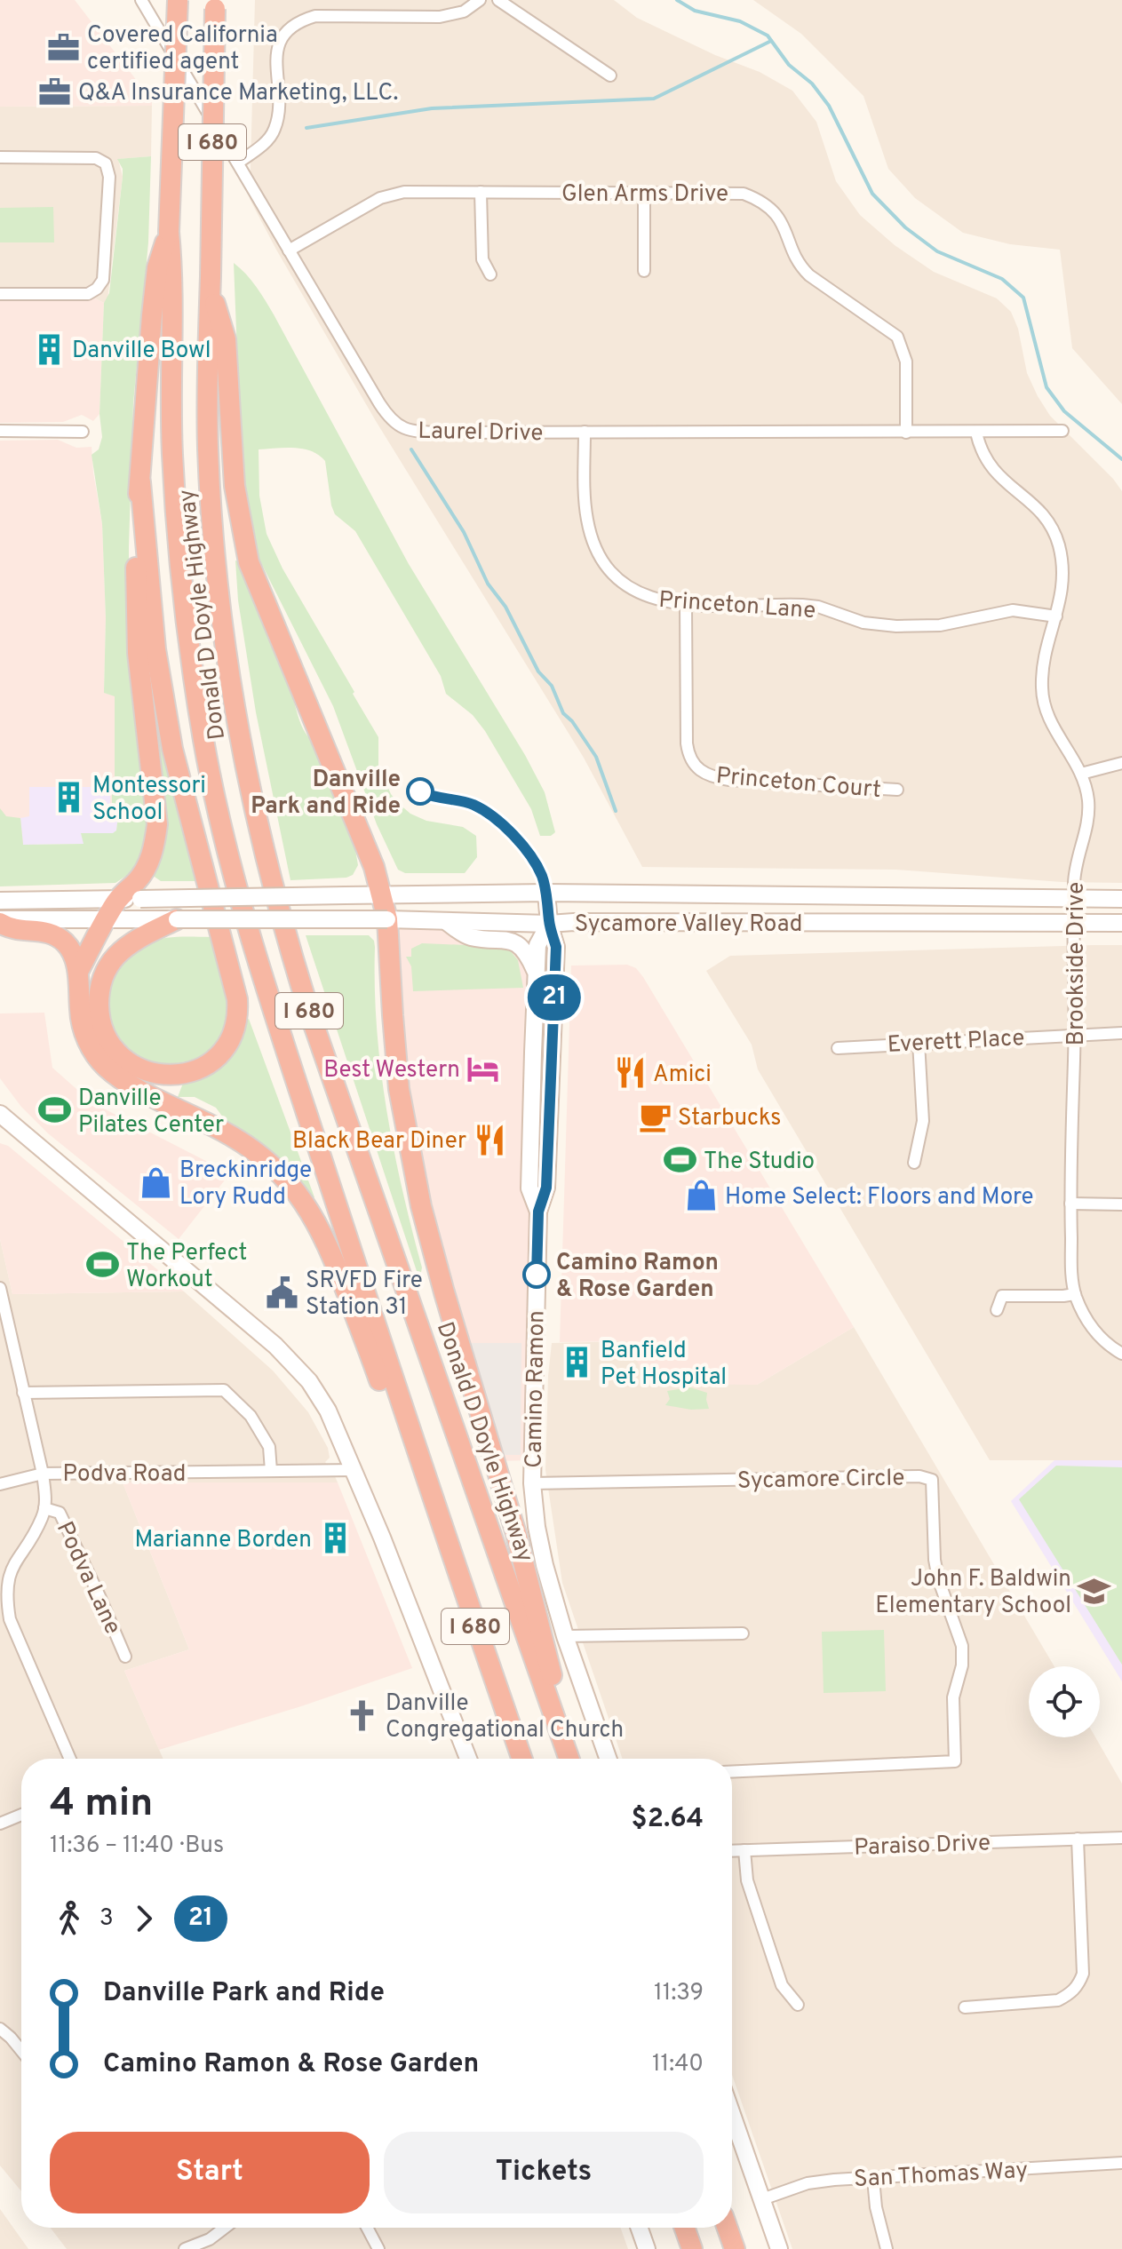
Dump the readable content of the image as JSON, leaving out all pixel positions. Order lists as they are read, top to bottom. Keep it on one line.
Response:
{"streets":{"highway":["I 680","Donald D Doyle Highway"],"main road":["Sycamore Valley Road","Camino Ramon"],"street":["Glen Arms Drive","Laurel Drive","Princeton Lane","Princeton Court","Brookside Drive","Everett Place","Podva Road","Sycamore Circle","Podva Lane","Paraiso Drive","San Thomas Way"]},"crossings":[["I 680","Donald D Doyle Highway"],["Glen Arms Drive","Laurel Drive"],["Laurel Drive","Princeton Lane"],["Laurel Drive","Brookside Drive"],["Princeton Lane","Princeton Court"],["Princeton Lane","Brookside Drive"],["Sycamore Valley Road","Brookside Drive"],["Sycamore Valley Road","Camino Ramon"],["Brookside Drive","Everett Place"],["Camino Ramon","Sycamore Circle"]],"places":{"office":["Covered California certified agent","Q&A Insurance Marketing, LLC."],"building":["Danville Bowl","Montessori School","Banfield Pet Hospital","Marianne Borden"],"other":["Danville Park and Ride","Camino Ramon & Rose Garden"],"hotel":["Best Western"],"restaurant":["Amici","Black Bear Diner"],"sports":["Danville Pilates Center","The Studio","The Perfect Workout"],"cafe":["Starbucks"],"shop":["Breckinridge Lory Rudd","Home Select: Floors and More"],"public building":["SRVFD Fire Station 31"],"school or university":["John F. Baldwin Elementary School"],"church":["Danville Congregational Church"]},"lines":["bus line 21"],"page":{"on_map":"21","heading":["4 min","11:36 – 11:40 · Bus","$2.64"],"legs":["3","21"],"list":[{"name":"Danville Park and Ride","value":"11:39"},{"name":"Camino Ramon & Rose Garden","value":"11:40"}],"buttons":["Start","Tickets"]}}
